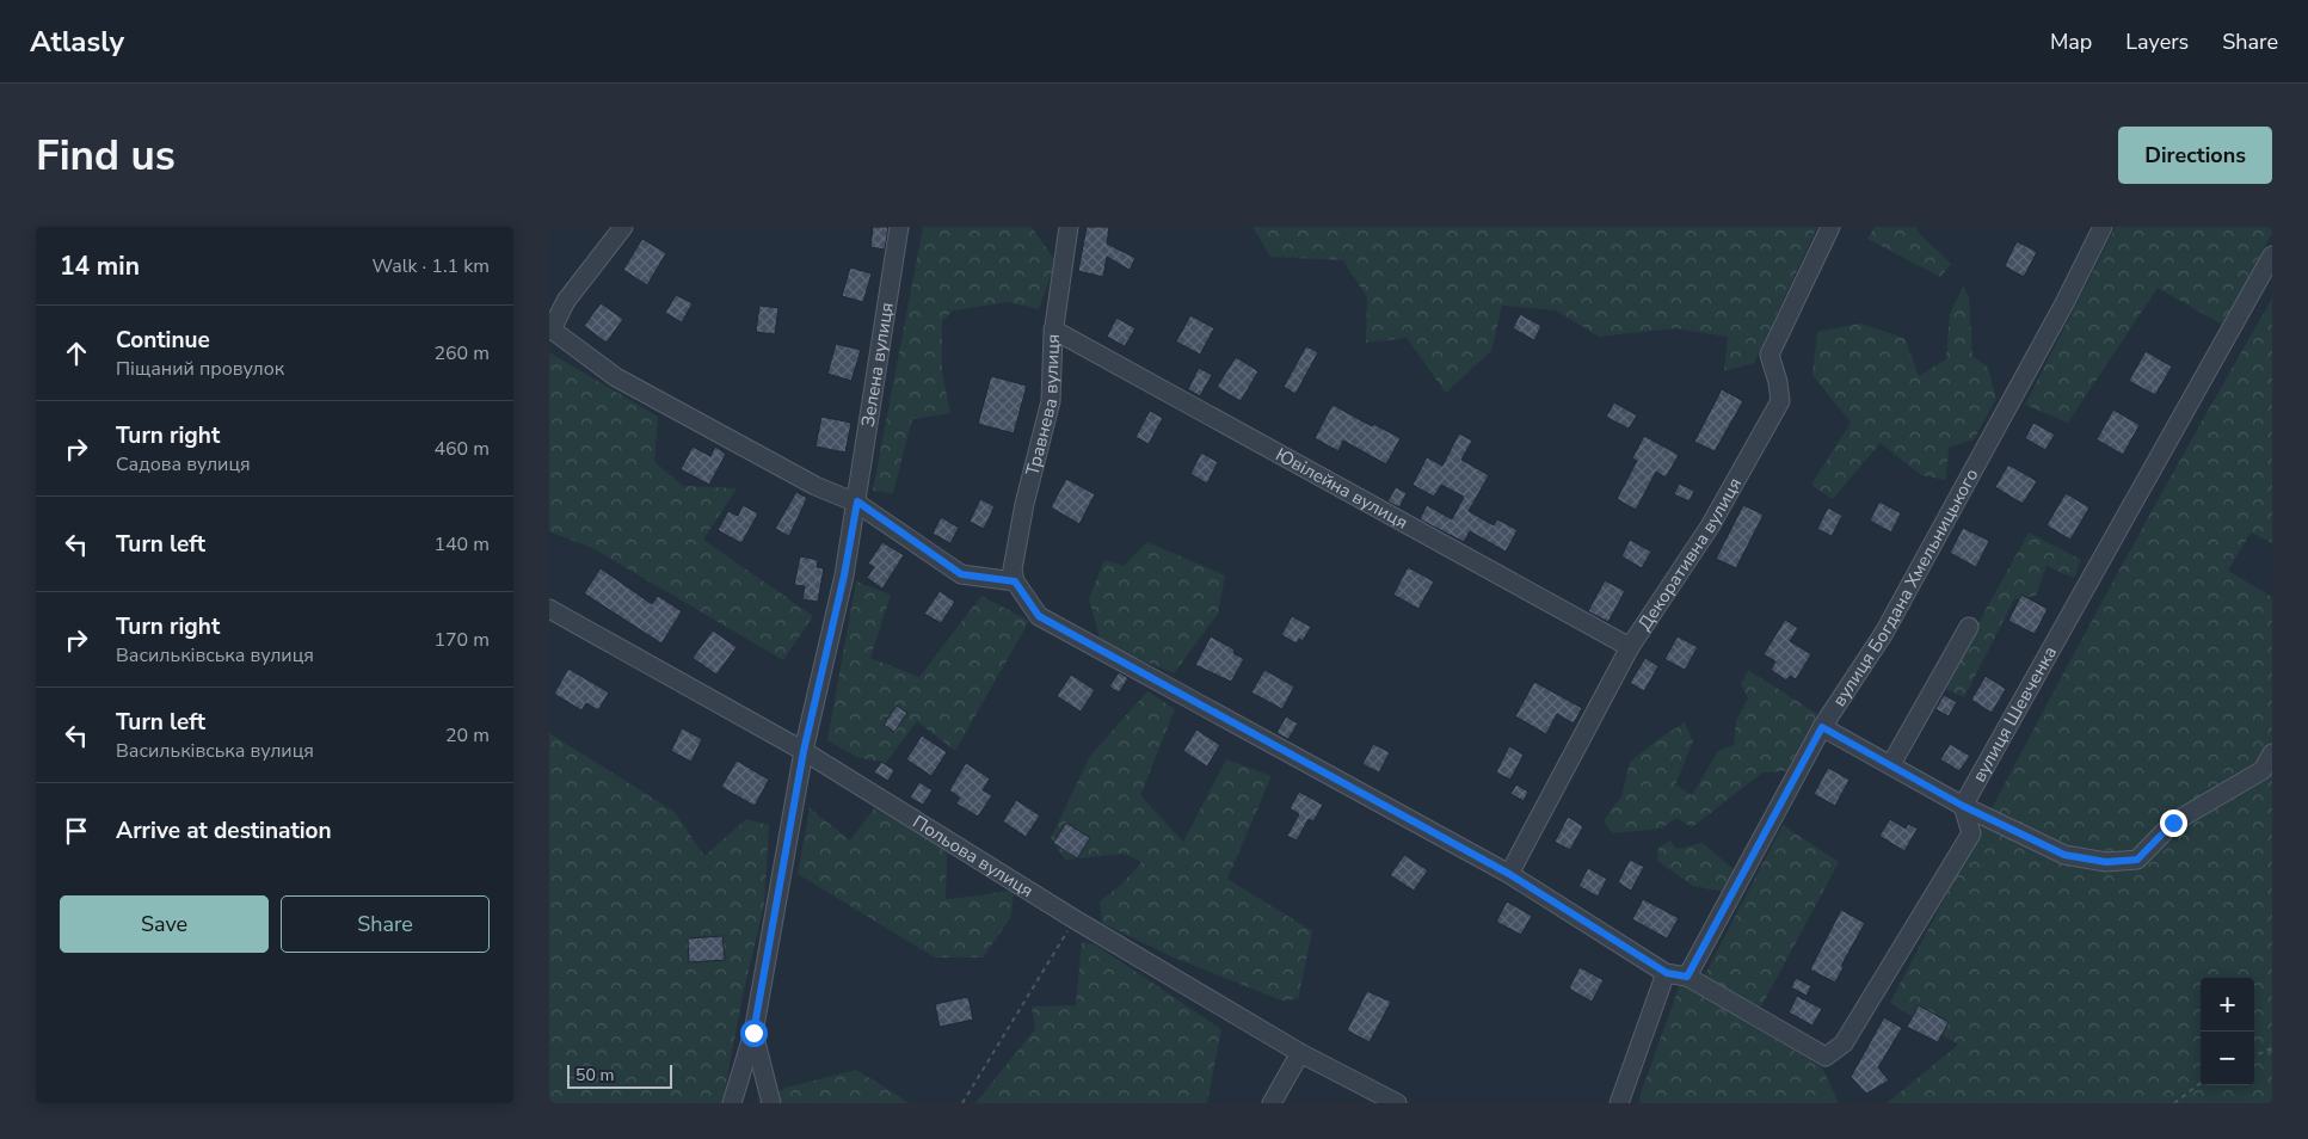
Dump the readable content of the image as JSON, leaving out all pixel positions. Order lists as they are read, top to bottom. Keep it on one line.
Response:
{"streets":{"street":["Зелена вулиця","Травнева вулиця","Ювілейна вулиця","Декоративна вулиця","вулиця Богдана Хмельницького","вулиця Шевченка","Польова вулиця"]},"crossings":[["Зелена вулиця","Польова вулиця"],["Травнева вулиця","Ювілейна вулиця"],["Ювілейна вулиця","Декоративна вулиця"]],"scale_bar":"50 m","page":{"header":"Atlasly","nav":["Map","Layers","Share"],"buttons":["Directions",["Save","Share"]],"title":"Find us","heading":["14 min","Walk · 1.1 km"],"list":[["Continue","Піщаний провулок","260 m"],["Turn right","Садова вулиця","460 m"],["Turn left","140 m"],["Turn right","Васильківська вулиця","170 m"],["Turn left","Васильківська вулиця","20 m"],"Arrive at destination"],"map_buttons":["+","−"],"scale":"50 m"}}
